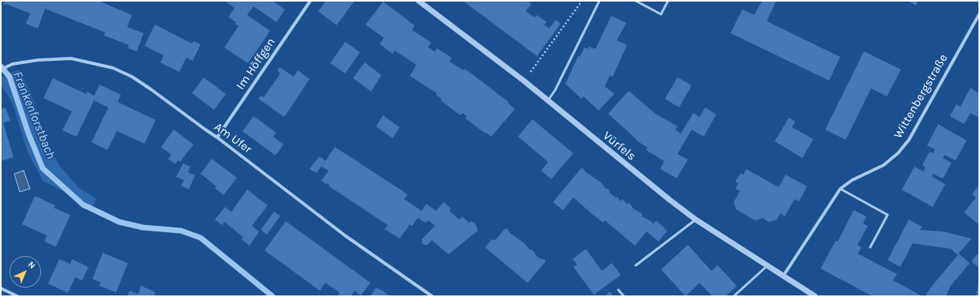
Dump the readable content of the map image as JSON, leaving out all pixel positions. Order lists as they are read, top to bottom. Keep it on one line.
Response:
{"streets":{"street":["Im Höffgen","Wittenbergstraße","Am Ufer","Vürfels"]},"crossings":[["Im Höffgen","Am Ufer"],["Wittenbergstraße","Vürfels"]],"water":["Frankenforstbach"],"north":"top right"}
